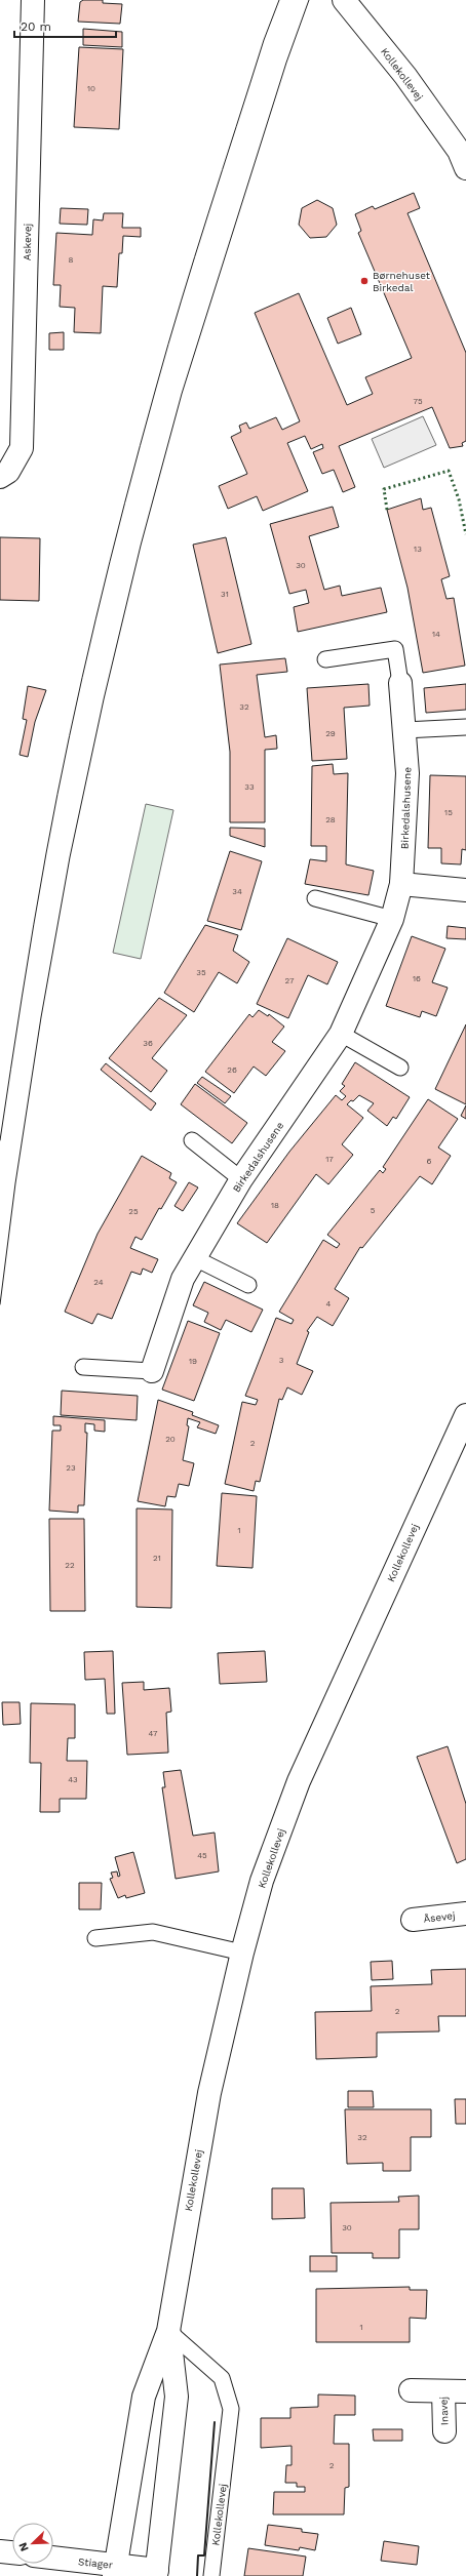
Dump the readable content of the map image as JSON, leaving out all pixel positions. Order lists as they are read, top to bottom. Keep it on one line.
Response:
{"streets":{"street":["Kollekollevej","Askevej","Birkedalshusene","Åsevej","Inavej","Stiager"]},"crossings":[["Kollekollevej","Stiager"]],"places":["Børnehuset Birkedal"],"house_numbers":["10","8","75","13","30","31","14","32","29","33","15","28","34","35","16","27","36","26","17","6","18","5","25","24","4","3","19","20","2","23","1","21","22","47","43","45","2","32","30","1","2"],"scale_bar":"20 m","north":"bottom left"}
